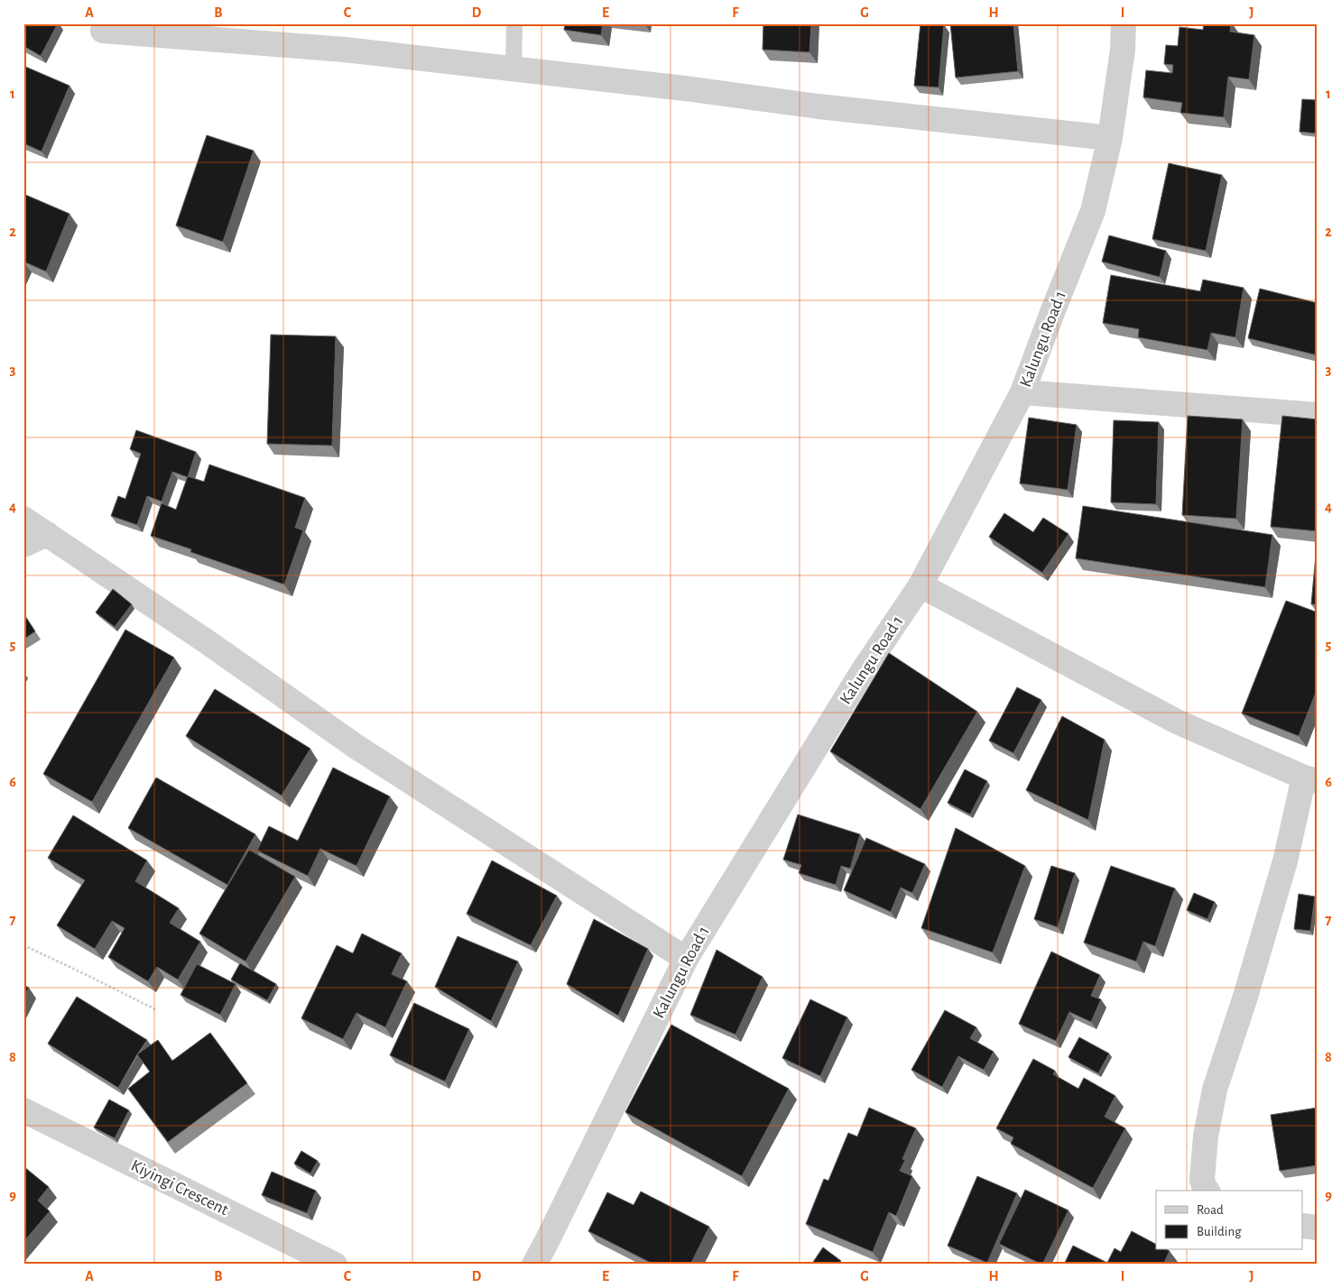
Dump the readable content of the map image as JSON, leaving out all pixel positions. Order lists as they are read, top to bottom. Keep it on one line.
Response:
{"streets":{"street":["Kalungu Road 1","Kiyingi Crescent"]},"legend":["Road","Building"],"grid":{"columns":["A","B","C","D","E","F","G","H","I","J"],"rows":["1","2","3","4","5","6","7","8","9"]}}
